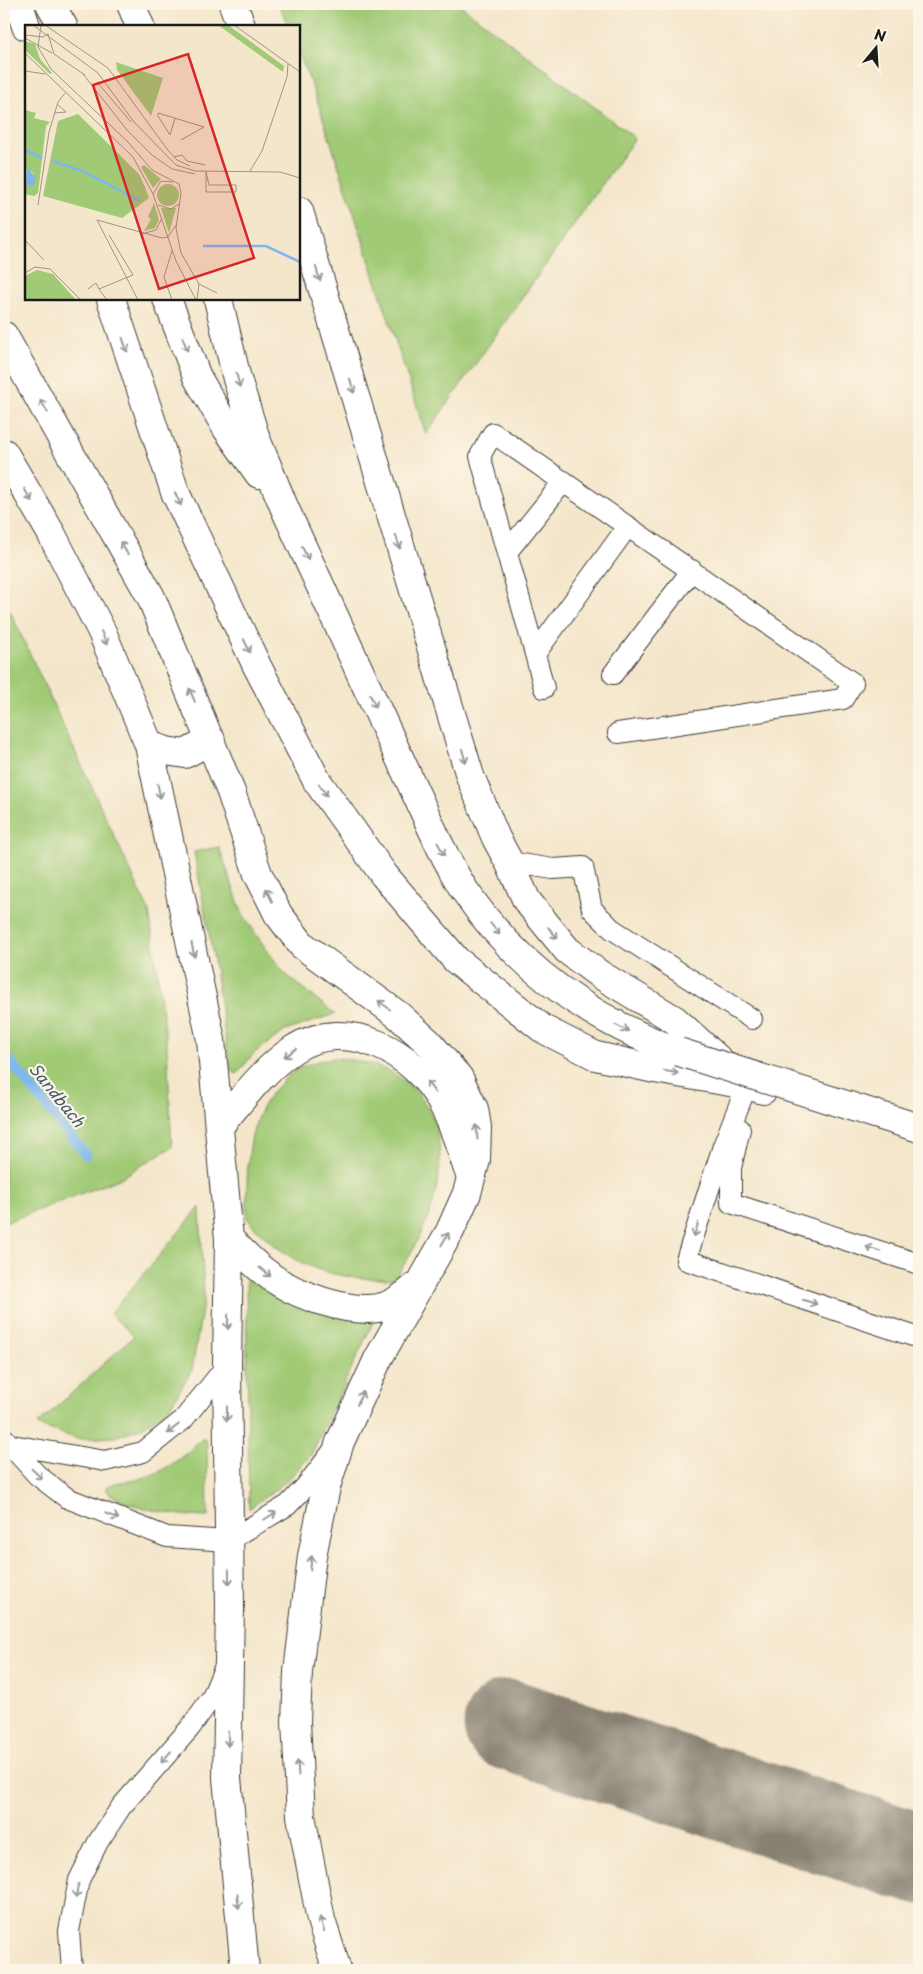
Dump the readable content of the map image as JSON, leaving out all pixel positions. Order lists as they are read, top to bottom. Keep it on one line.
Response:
{"water":["Sandbach"],"north":"top"}
